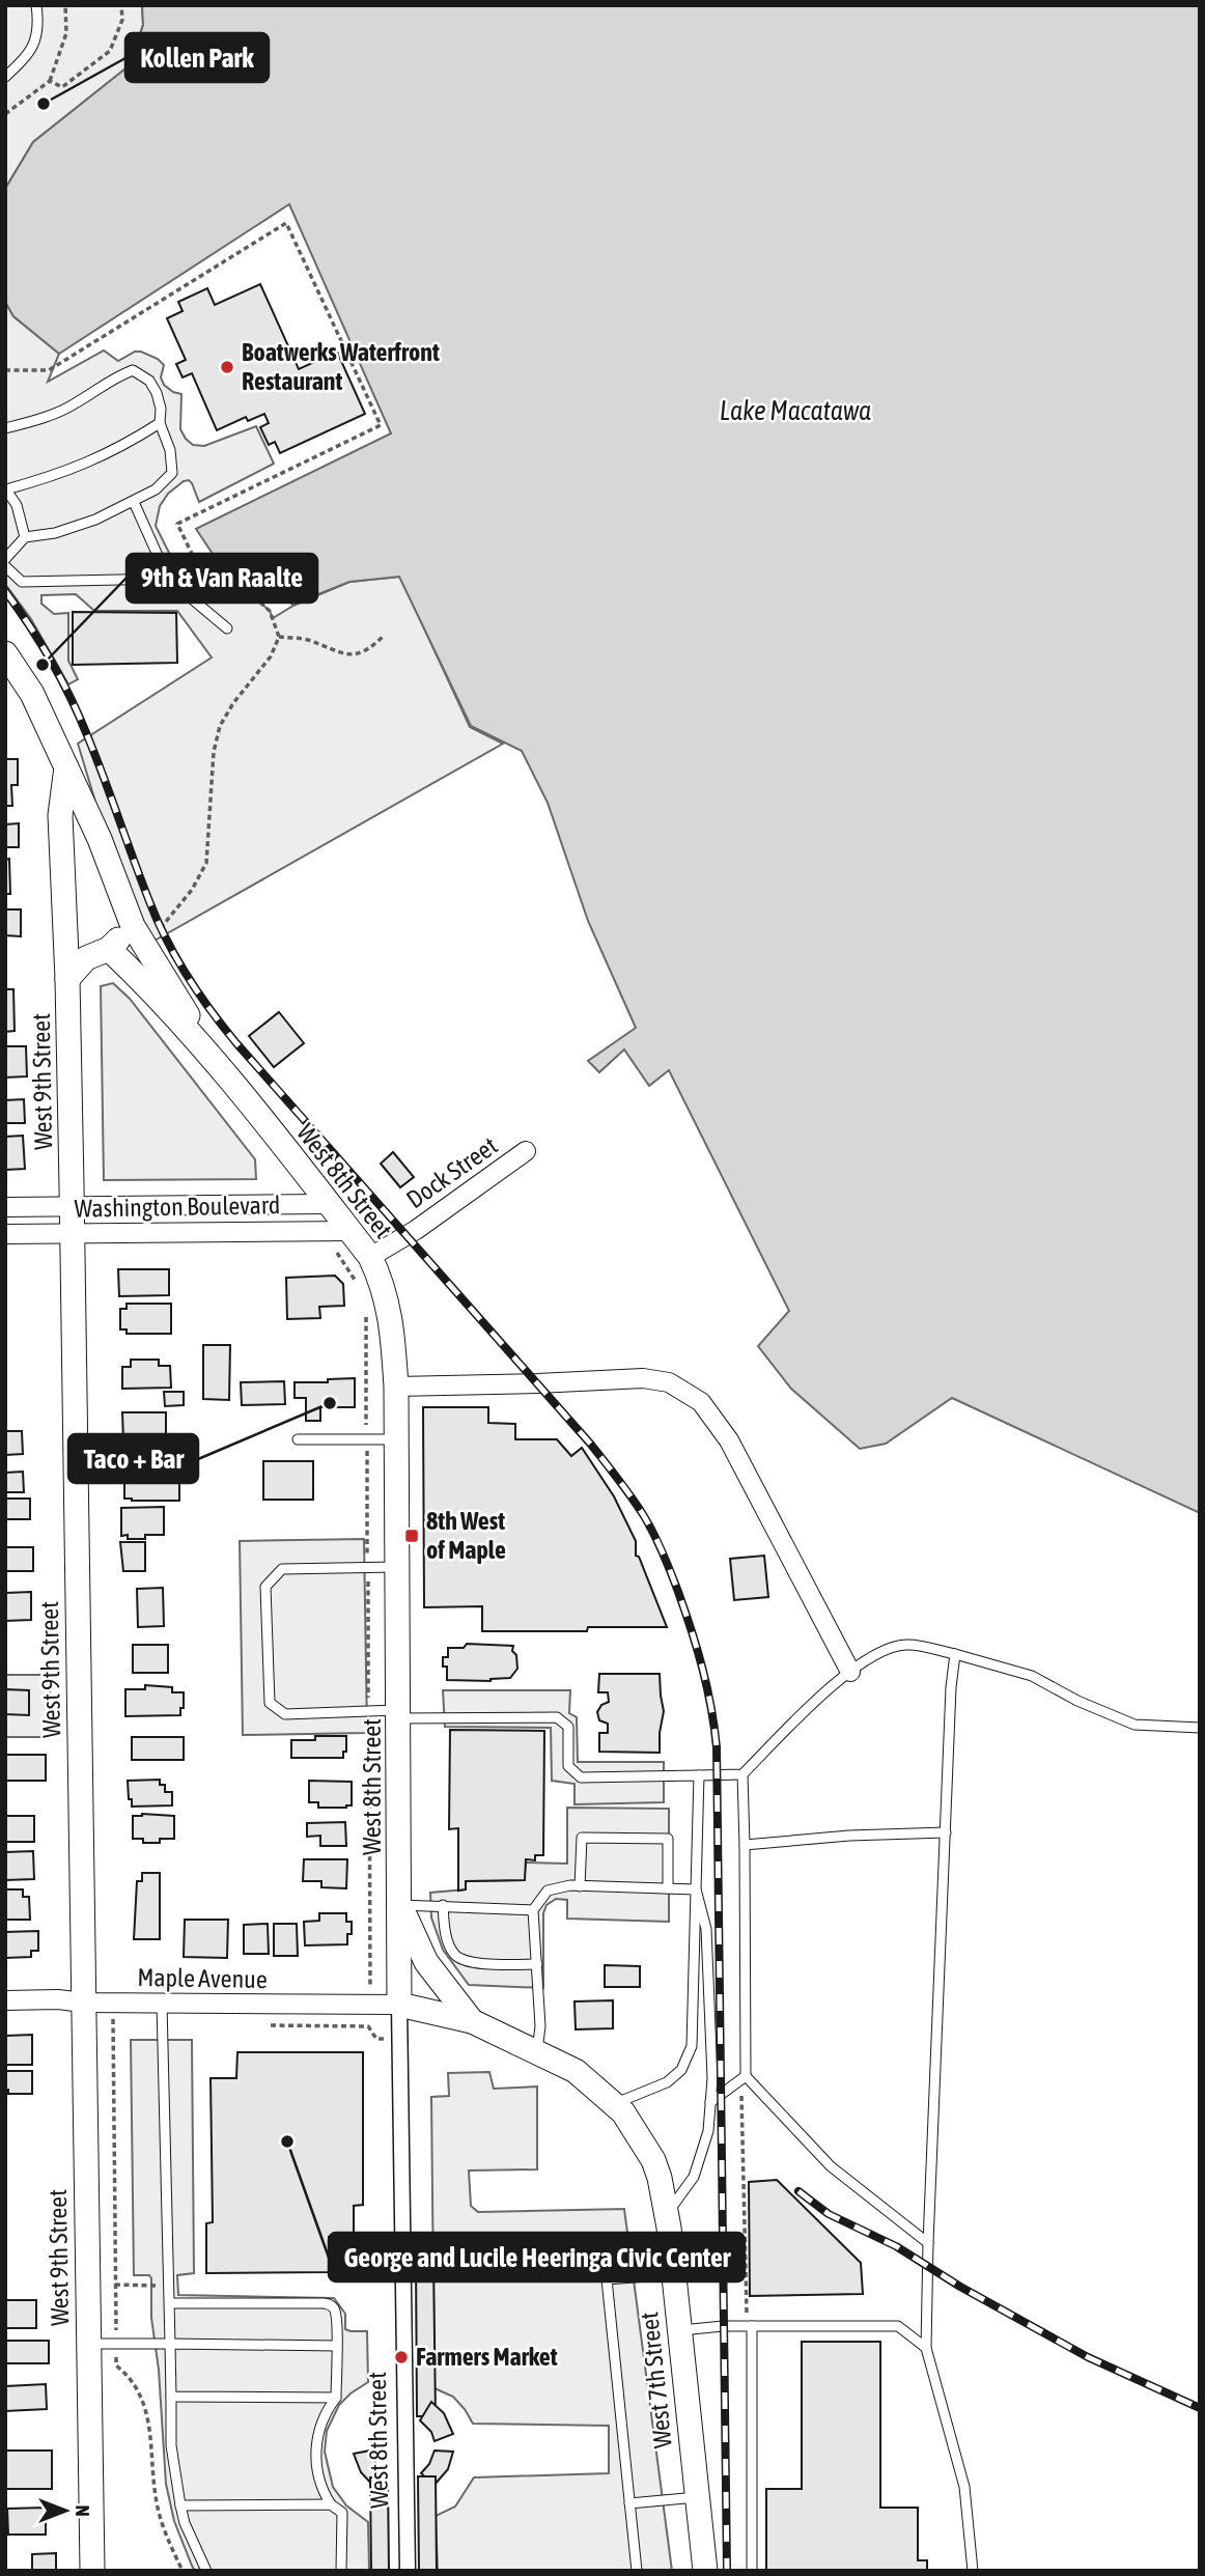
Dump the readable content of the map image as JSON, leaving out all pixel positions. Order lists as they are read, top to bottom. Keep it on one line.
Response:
{"streets":{"street":["West 9th Street","Dock Street","West 8th Street","Washington Boulevard","Maple Avenue","West 7th Street"]},"crossings":[["West 9th Street","West 8th Street"],["West 9th Street","Washington Boulevard"],["West 9th Street","Maple Avenue"],["Dock Street","West 8th Street"],["West 8th Street","Washington Boulevard"],["West 8th Street","Maple Avenue"],["West 8th Street","West 7th Street"],["Maple Avenue","West 7th Street"]],"water":["Lake Macatawa"],"places":{"other":["Kollen Park","Boatwerks Waterfront Restaurant","9th & Van Raalte","Taco + Bar","George and Lucile Heeringa Civic Center","Farmers Market"],"transit":["8th West of Maple"]},"north":"right"}
